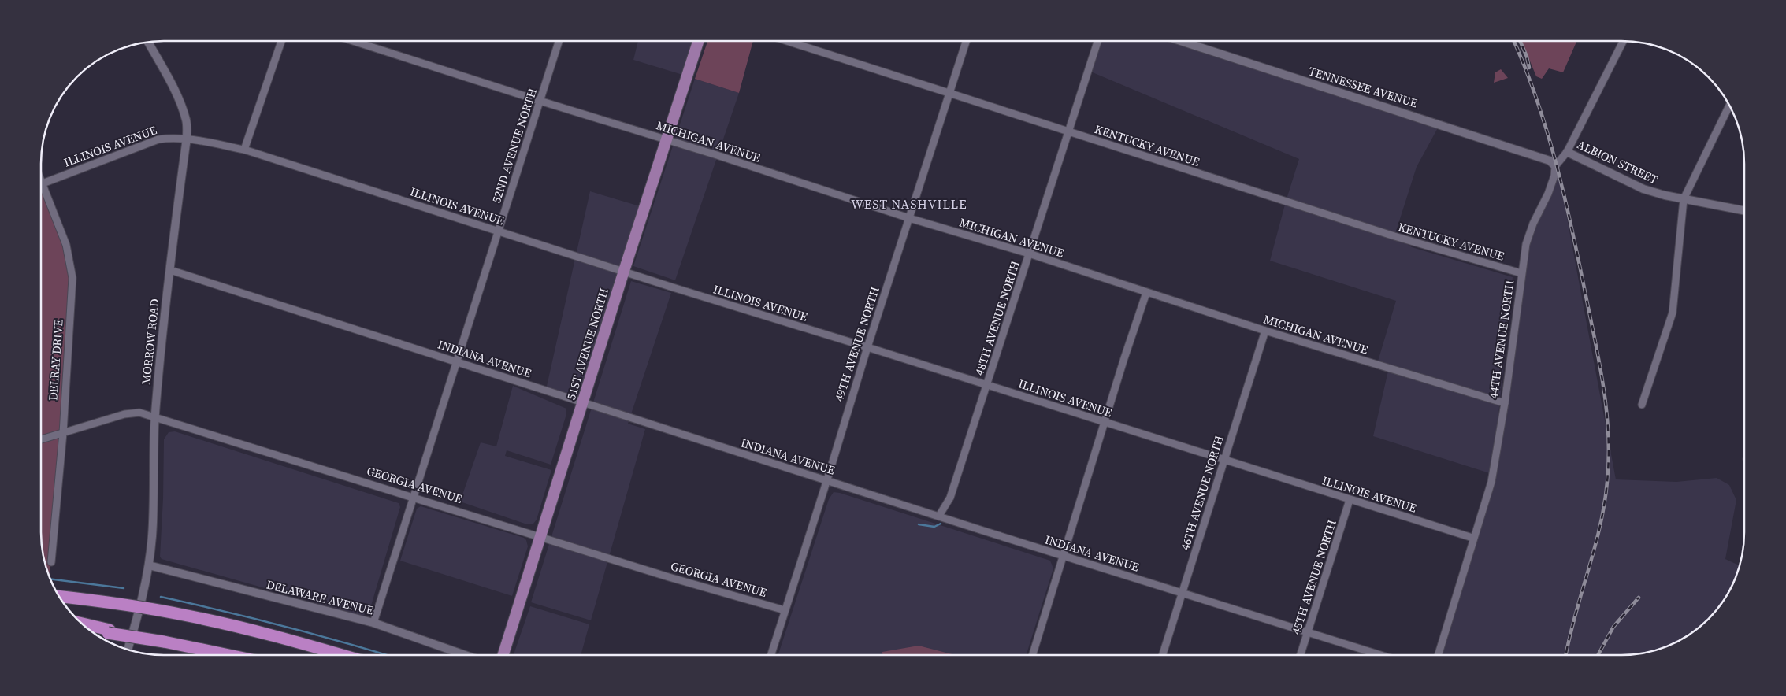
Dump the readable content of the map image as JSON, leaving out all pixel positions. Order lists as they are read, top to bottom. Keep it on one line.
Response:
{"streets":{"main road":["51ST AVENUE NORTH"],"street":["TENNESSEE AVENUE","MICHIGAN AVENUE","52ND AVENUE NORTH","KENTUCKY AVENUE","ILLINOIS AVENUE","ALBION STREET","48TH AVENUE NORTH","44TH AVENUE NORTH","MORROW ROAD","49TH AVENUE NORTH","INDIANA AVENUE","DELRAY DRIVE","GEORGIA AVENUE","46TH AVENUE NORTH","45TH AVENUE NORTH","DELAWARE AVENUE"]},"crossings":[["TENNESSEE AVENUE","44TH AVENUE NORTH"],["MICHIGAN AVENUE","52ND AVENUE NORTH"],["MICHIGAN AVENUE","48TH AVENUE NORTH"],["MICHIGAN AVENUE","44TH AVENUE NORTH"],["MICHIGAN AVENUE","51ST AVENUE NORTH"],["MICHIGAN AVENUE","49TH AVENUE NORTH"],["MICHIGAN AVENUE","46TH AVENUE NORTH"],["52ND AVENUE NORTH","ILLINOIS AVENUE"],["52ND AVENUE NORTH","INDIANA AVENUE"],["52ND AVENUE NORTH","GEORGIA AVENUE"],["52ND AVENUE NORTH","DELAWARE AVENUE"],["KENTUCKY AVENUE","48TH AVENUE NORTH"],["KENTUCKY AVENUE","44TH AVENUE NORTH"],["KENTUCKY AVENUE","49TH AVENUE NORTH"],["ILLINOIS AVENUE","48TH AVENUE NORTH"],["ILLINOIS AVENUE","44TH AVENUE NORTH"],["ILLINOIS AVENUE","MORROW ROAD"],["ILLINOIS AVENUE","51ST AVENUE NORTH"],["ILLINOIS AVENUE","49TH AVENUE NORTH"],["ILLINOIS AVENUE","DELRAY DRIVE"],["ILLINOIS AVENUE","46TH AVENUE NORTH"],["ILLINOIS AVENUE","45TH AVENUE NORTH"],["ALBION STREET","44TH AVENUE NORTH"],["48TH AVENUE NORTH","INDIANA AVENUE"],["MORROW ROAD","INDIANA AVENUE"],["MORROW ROAD","GEORGIA AVENUE"],["MORROW ROAD","DELAWARE AVENUE"],["51ST AVENUE NORTH","INDIANA AVENUE"],["51ST AVENUE NORTH","GEORGIA AVENUE"],["49TH AVENUE NORTH","INDIANA AVENUE"],["49TH AVENUE NORTH","GEORGIA AVENUE"],["INDIANA AVENUE","46TH AVENUE NORTH"],["INDIANA AVENUE","45TH AVENUE NORTH"],["DELRAY DRIVE","GEORGIA AVENUE"]],"districts":["WEST NASHVILLE"]}
